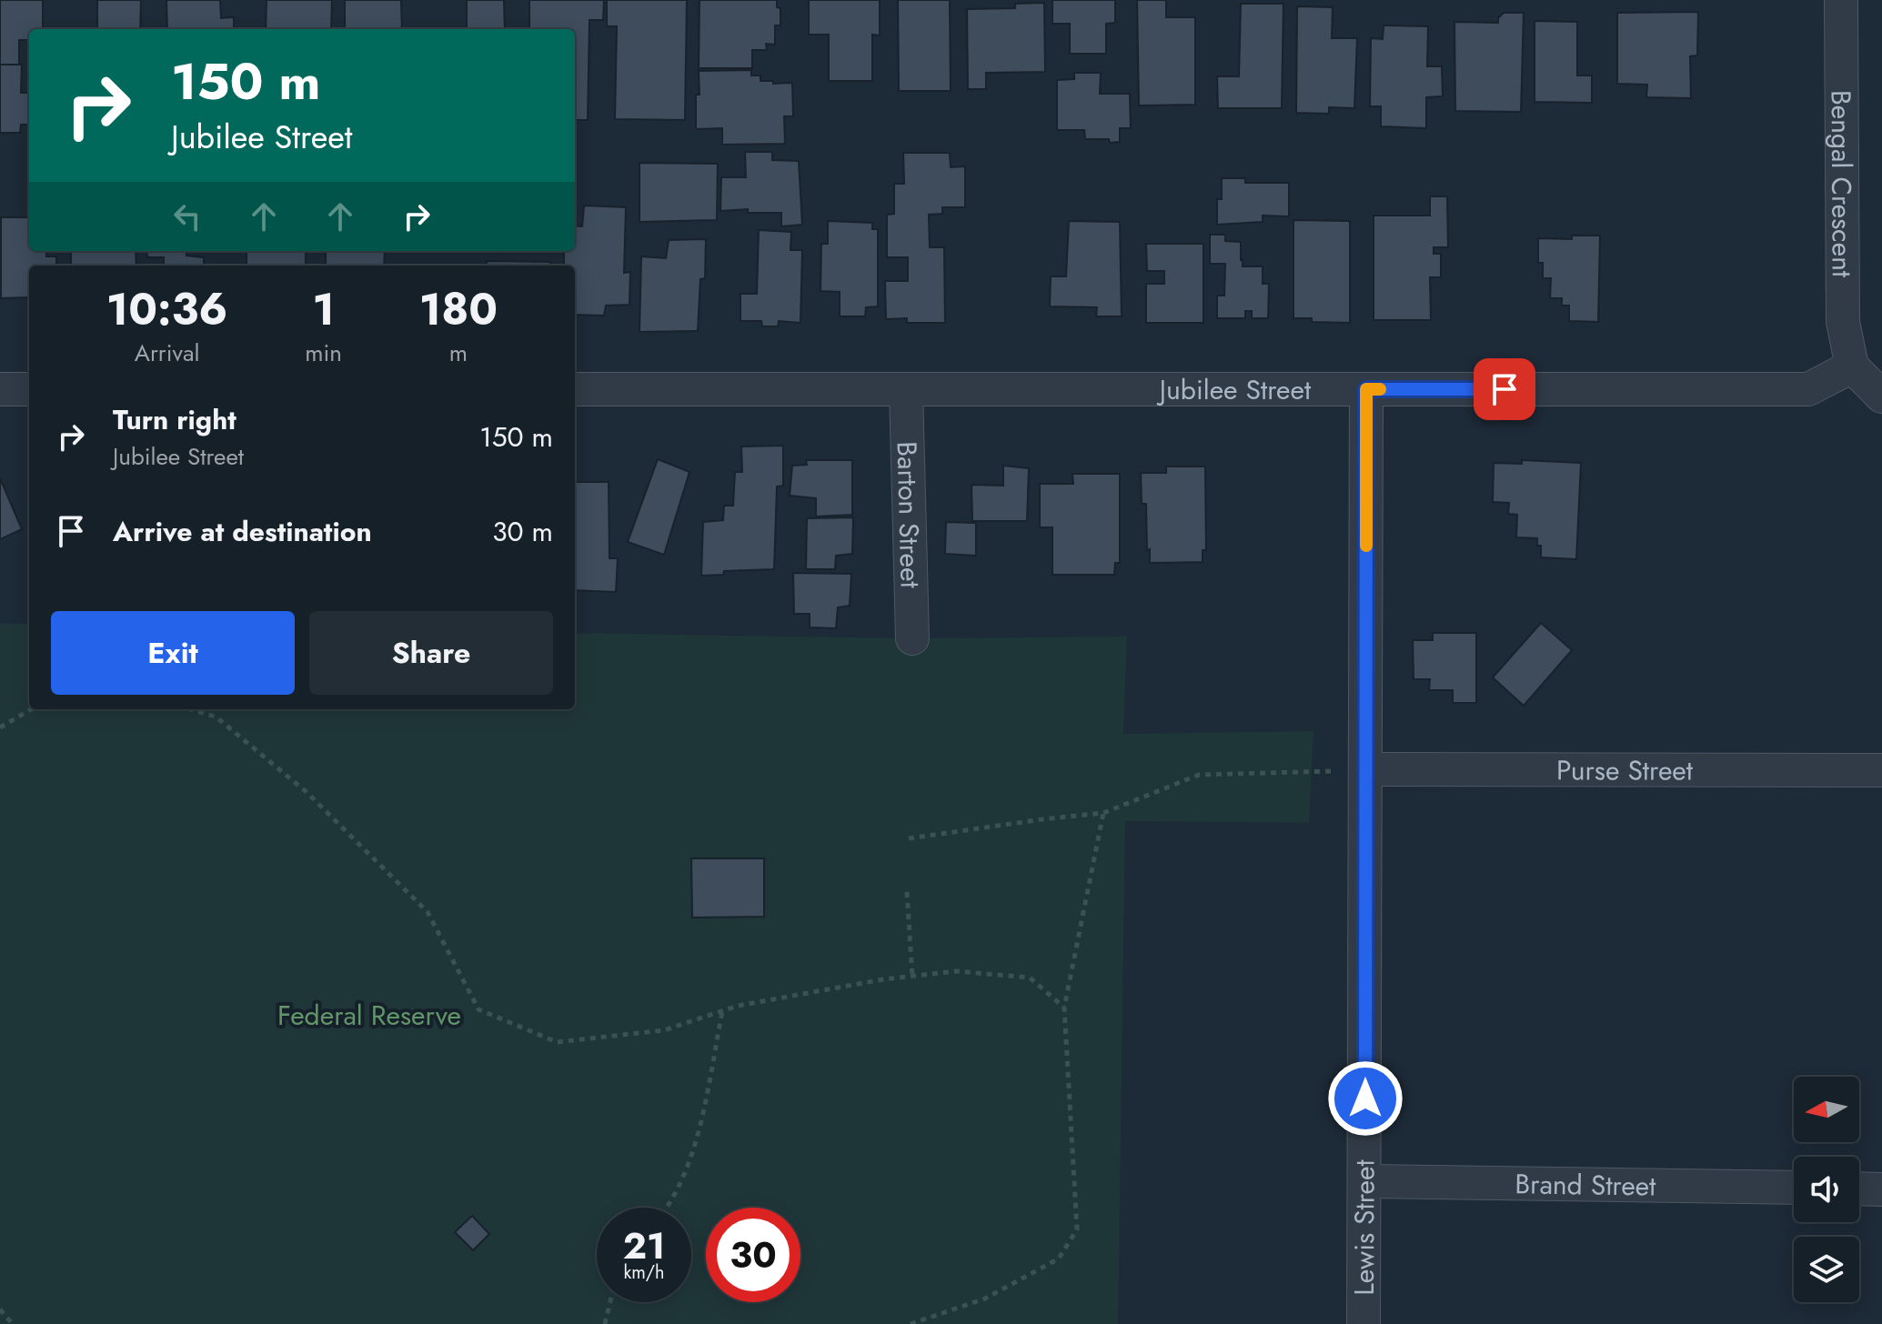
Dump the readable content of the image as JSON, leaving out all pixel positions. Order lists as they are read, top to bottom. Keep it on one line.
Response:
{"streets":{"street":["Bengal Crescent","Jubilee Street","Barton Street","Purse Street","Brand Street","Lewis Street"]},"crossings":[["Bengal Crescent","Jubilee Street"],["Jubilee Street","Barton Street"],["Jubilee Street","Lewis Street"],["Purse Street","Lewis Street"],["Brand Street","Lewis Street"]],"parks":["Federal Reserve"],"north":"left","page":{"turn":["150 m","Jubilee Street"],"eta":["10:36","Arrival","1","min","180","m"],"list":[{"name":"Turn right","note":"Jubilee Street","value":"150 m"},{"name":"Arrive at destination","value":"30 m"}],"buttons":["Exit","Share"],"speed":"21 km/h","limit":"30"}}
